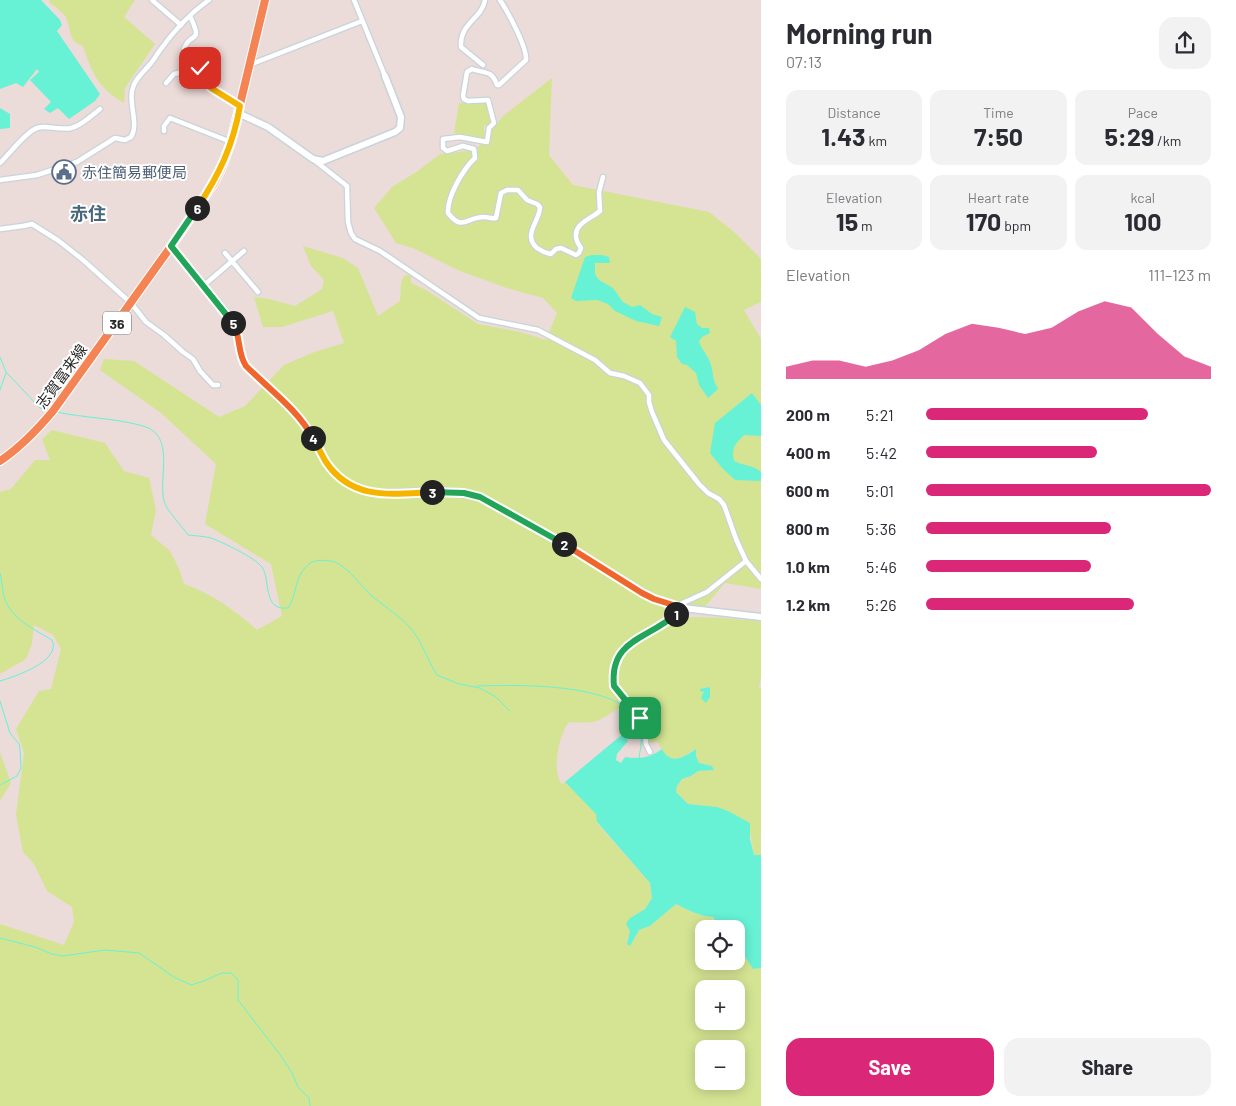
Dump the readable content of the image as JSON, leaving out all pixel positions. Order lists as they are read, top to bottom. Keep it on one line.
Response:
{"streets":{"main road":["36","志賀富来線"]},"districts":["赤住"],"places":{"public building":["赤住簡易郵便局"]},"page":{"heading":["Morning run","07:13"],"stats":[["Distance","1.43 km"],["Time","7:50"],["Pace","5:29 /km"],["Elevation","15 m"],["Heart rate","170 bpm"],["kcal","100"]],"pins":["6","5","4","3","2","1"],"chart":["Elevation","111–123 m"],"list":[{"name":"200 m","note":"5:21"},{"name":"400 m","note":"5:42"},{"name":"600 m","note":"5:01"},{"name":"800 m","note":"5:36"},{"name":"1.0 km","note":"5:46"},{"name":"1.2 km","note":"5:26"}],"map_buttons":["+","−"],"buttons":["Save","Share"]}}
